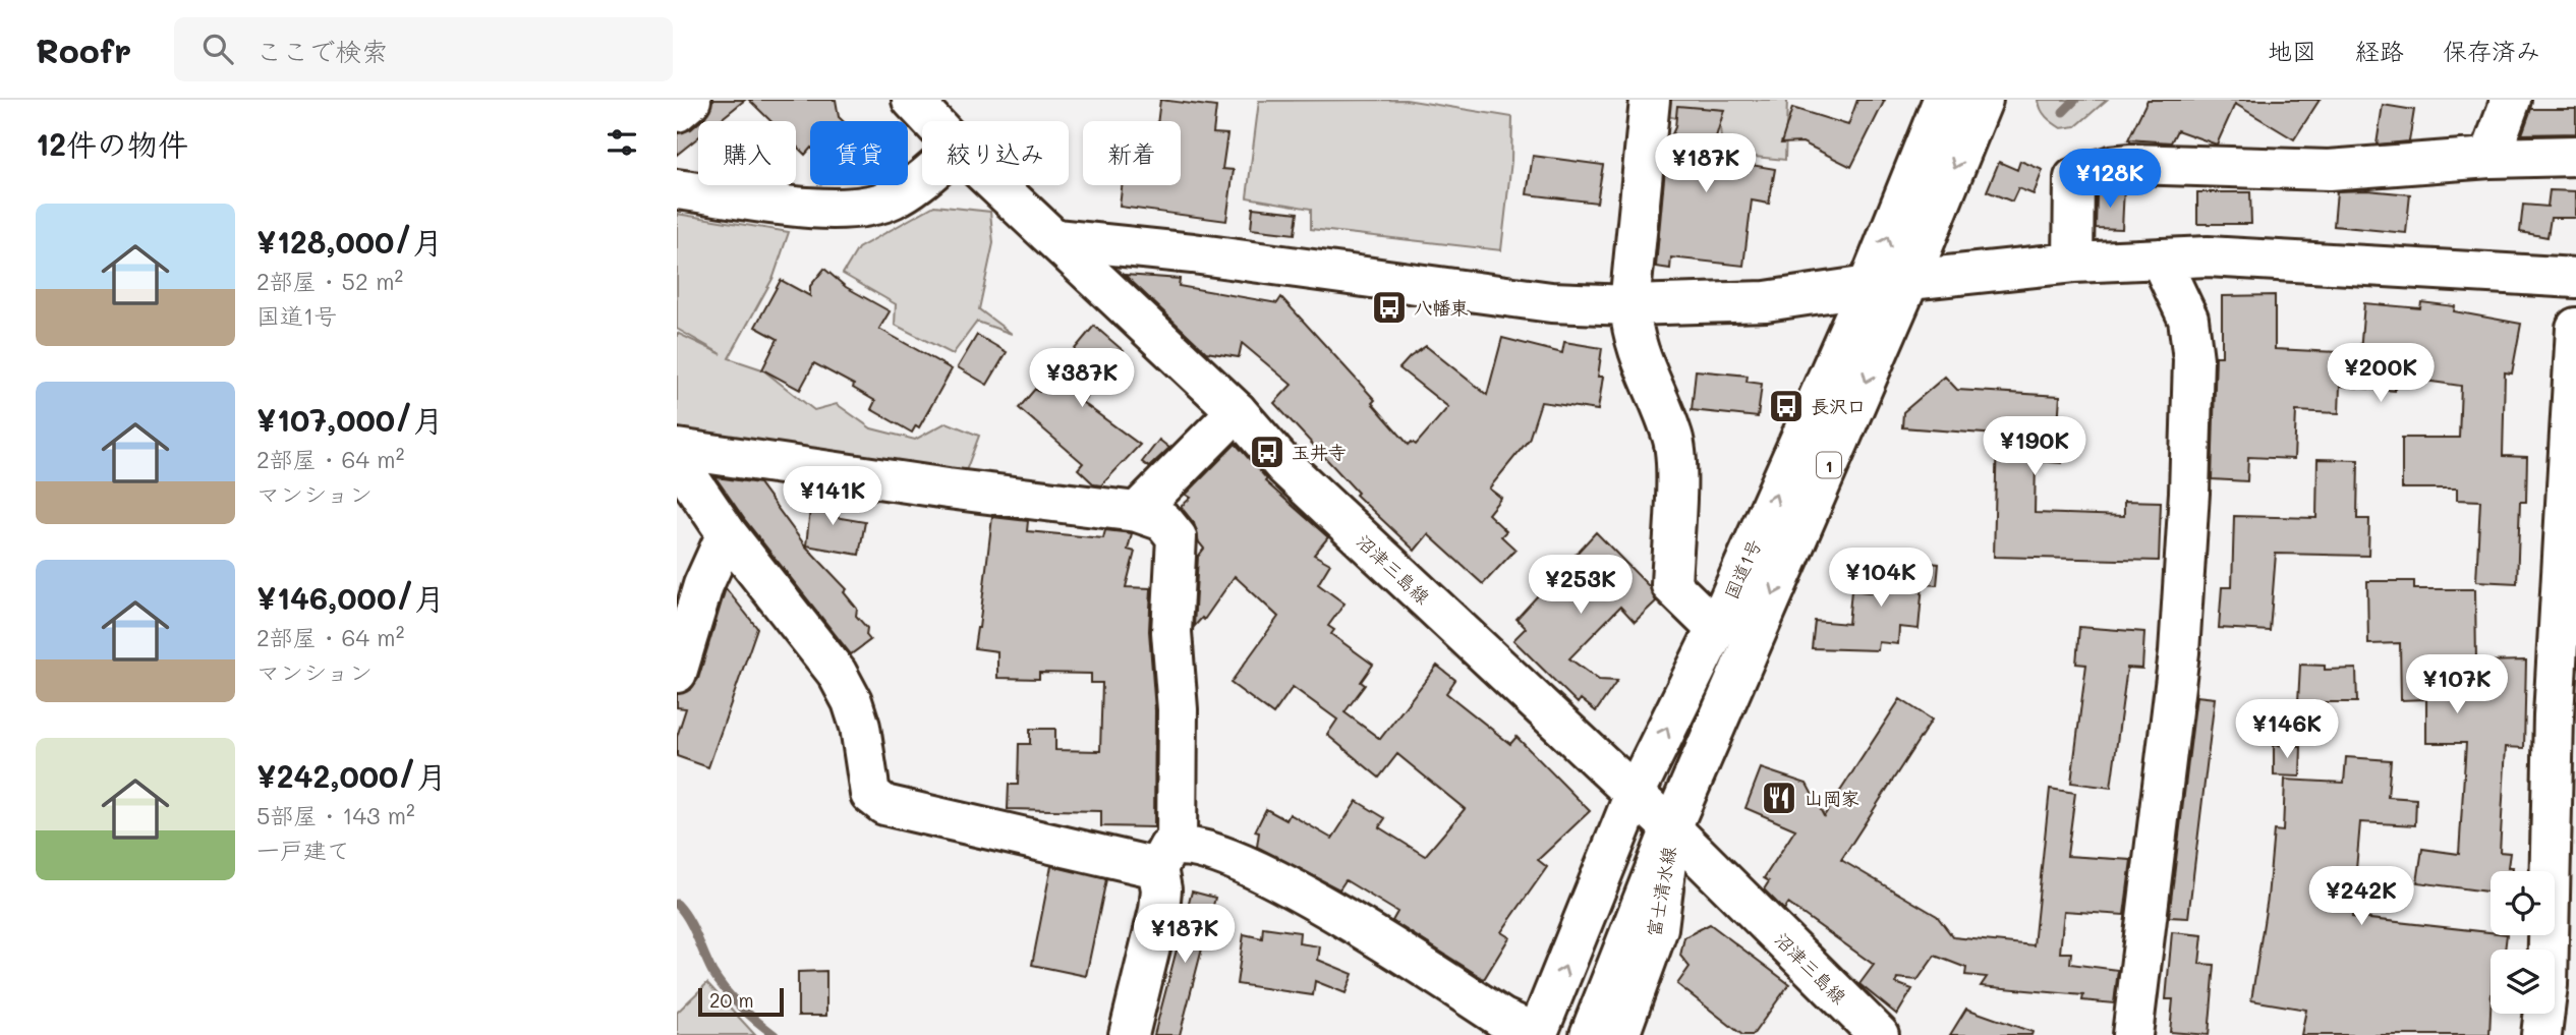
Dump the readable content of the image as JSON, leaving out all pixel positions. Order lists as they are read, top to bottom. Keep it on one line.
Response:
{"streets":{"main road":["1","沼津三島線","国道1号","富士清水線"]},"crossings":[["1","沼津三島線"],["1","富士清水線"],["沼津三島線","国道1号"],["沼津三島線","富士清水線"]],"places":{"bus stop":["八幡東","長沢口","玉井寺"],"restaurant":["山岡家"]},"scale_bar":"20 m","page":{"header":"Roofr","search":"ここで検索","nav":["地図","経路","保存済み"],"heading":"12件の物件","chip":["購入","賃貸","絞り込み","新着"],"price":["¥187K","¥128K","¥200K","¥387K","¥190K","¥141K","¥104K","¥253K","¥107K","¥146K","¥242K","¥187K"],"list":[{"name":"¥128,000/月","note":"2部屋 · 52 m² · 国道1号"},{"name":"¥107,000/月","note":"2部屋 · 64 m² · マンション"},{"name":"¥146,000/月","note":"2部屋 · 64 m² · マンション"},{"name":"¥242,000/月","note":"5部屋 · 143 m² · 一戸建て"}],"scale":"20 m"}}
